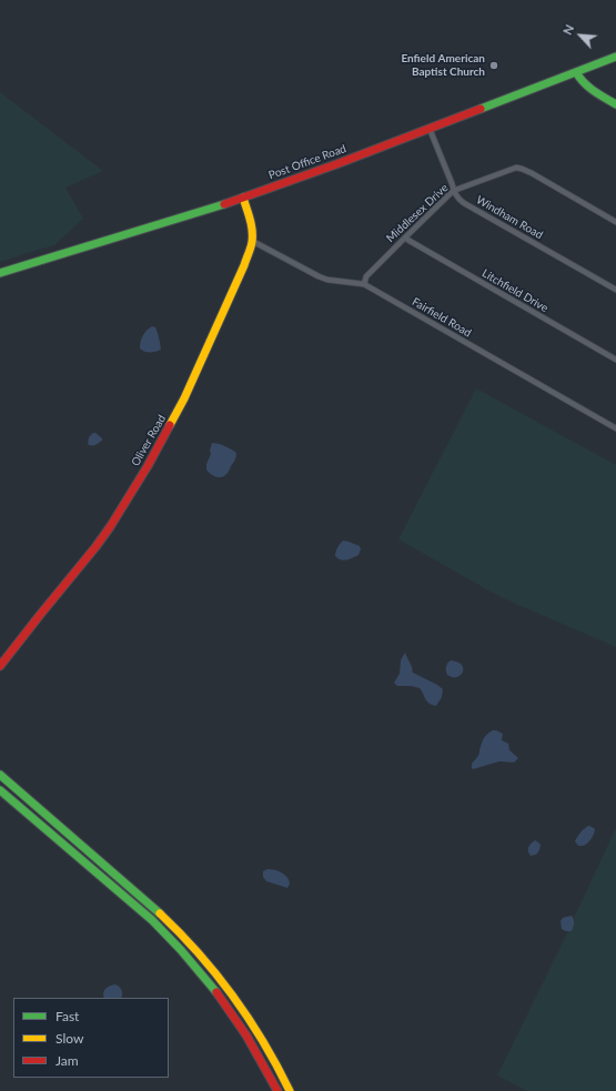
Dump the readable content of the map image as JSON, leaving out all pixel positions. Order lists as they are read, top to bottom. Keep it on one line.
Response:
{"streets":{"main road":["Post Office Road","Oliver Road"],"street":["Middlesex Drive","Windham Road","Litchfield Drive","Fairfield Road"]},"crossings":[["Post Office Road","Windham Road"],["Post Office Road","Oliver Road"],["Middlesex Drive","Windham Road"],["Middlesex Drive","Litchfield Drive"],["Middlesex Drive","Fairfield Road"],["Fairfield Road","Oliver Road"]],"places":["Enfield American Baptist Church"],"legend":["Fast","Slow","Jam"],"north":"top left"}
